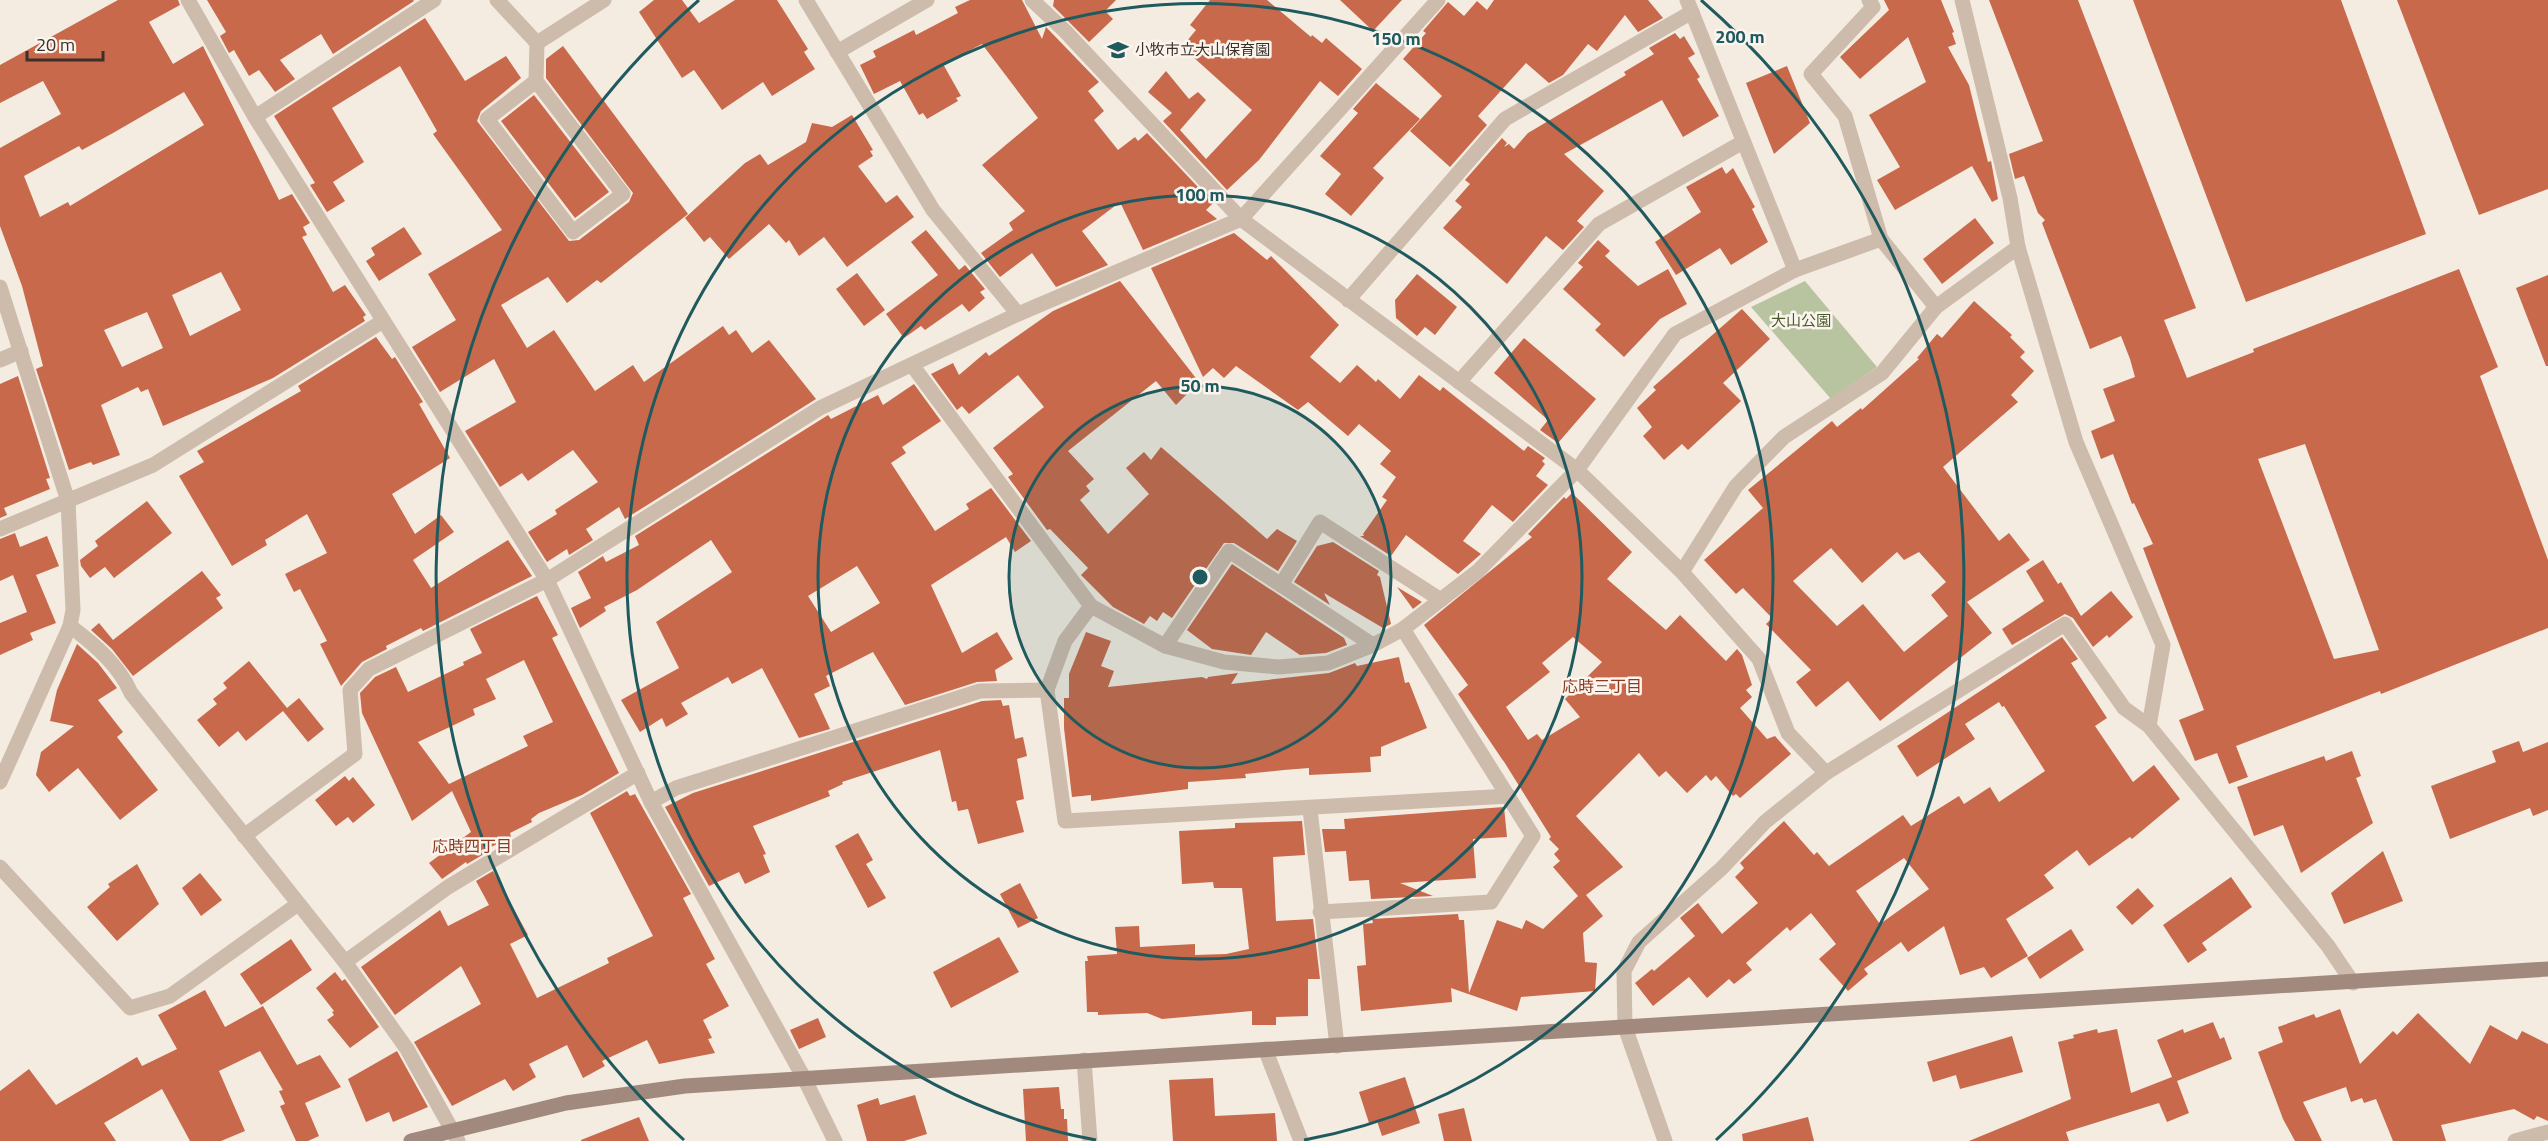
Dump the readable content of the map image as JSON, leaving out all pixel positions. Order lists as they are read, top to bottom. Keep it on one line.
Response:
{"districts":["応時三丁目","応時四丁目"],"parks":["大山公園"],"places":{"school or university":["小牧市立大山保育園"]},"scale_bar":"20 m","rings":["200 m","150 m","100 m","50 m"]}
